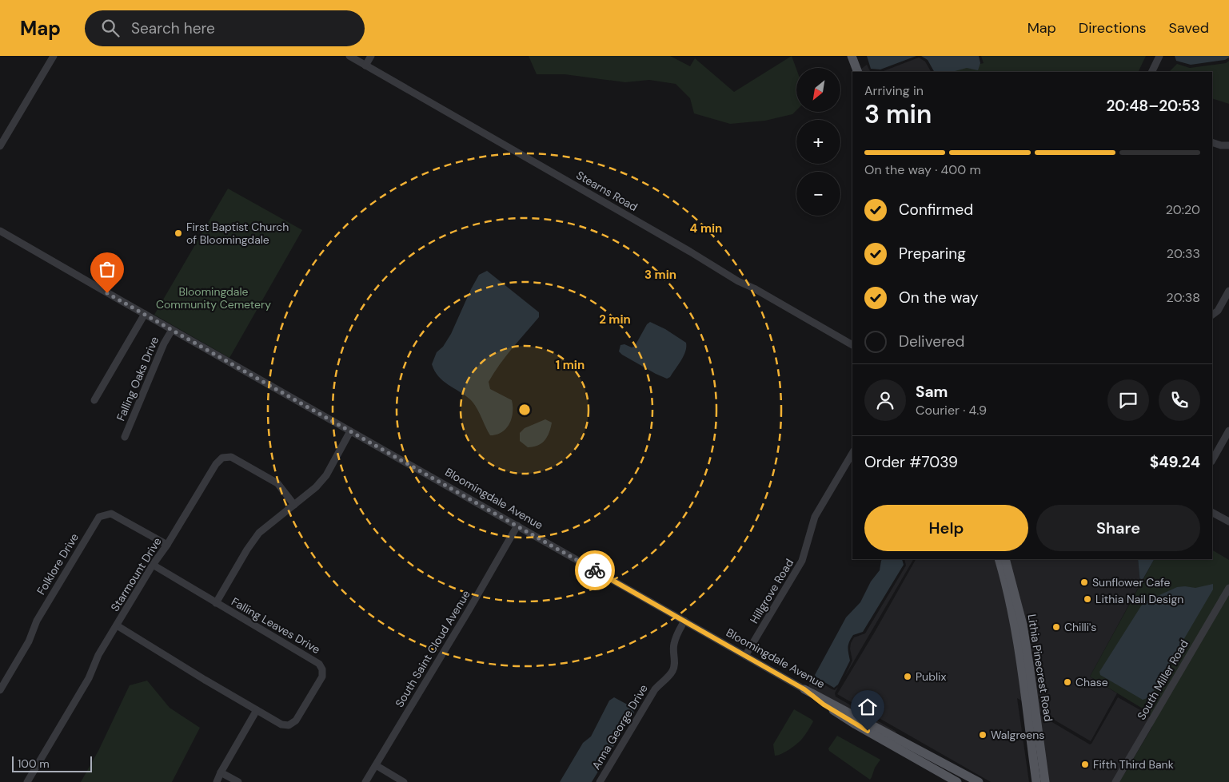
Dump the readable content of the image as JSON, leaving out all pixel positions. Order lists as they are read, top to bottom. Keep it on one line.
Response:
{"streets":{"main road":["Bloomingdale Avenue","Lithia Pinecrest Road"],"street":["Stearns Road","Falling Oaks Drive","Folklore Drive","Starmount Drive","Hillgrove Road","Falling Leaves Drive","South Saint Cloud Avenue","South Miller Road","Anna George Drive"]},"crossings":[["Falling Oaks Drive","Bloomingdale Avenue"],["Bloomingdale Avenue","Hillgrove Road"],["Bloomingdale Avenue","South Saint Cloud Avenue"],["Bloomingdale Avenue","Anna George Drive"],["Folklore Drive","Starmount Drive"],["Starmount Drive","Falling Leaves Drive"]],"parks":["Bloomingdale Community Cemetery"],"places":["First Baptist Church of Bloomingdale","Sunflower Cafe","Lithia Nail Design","Chilli's","Publix","Chase","Walgreens","Fifth Third Bank"],"scale_bar":"100 m","north":"bottom left","page":{"header":"Map","search":"Search here","nav":["Map","Directions","Saved"],"map_buttons":["+","−"],"heading":["3 min","Arriving in","20:48–20:53"],"panel":["Sam","Courier · 4.9","Order #7039","$49.24"],"bar":"On the way · 400 m","list":[["Confirmed","20:20"],["Preparing","20:33"],["On the way","20:38"],"Delivered"],"buttons":["Help","Share"],"scale":"100 m"},"rings":["4 min","3 min","2 min","1 min"]}
